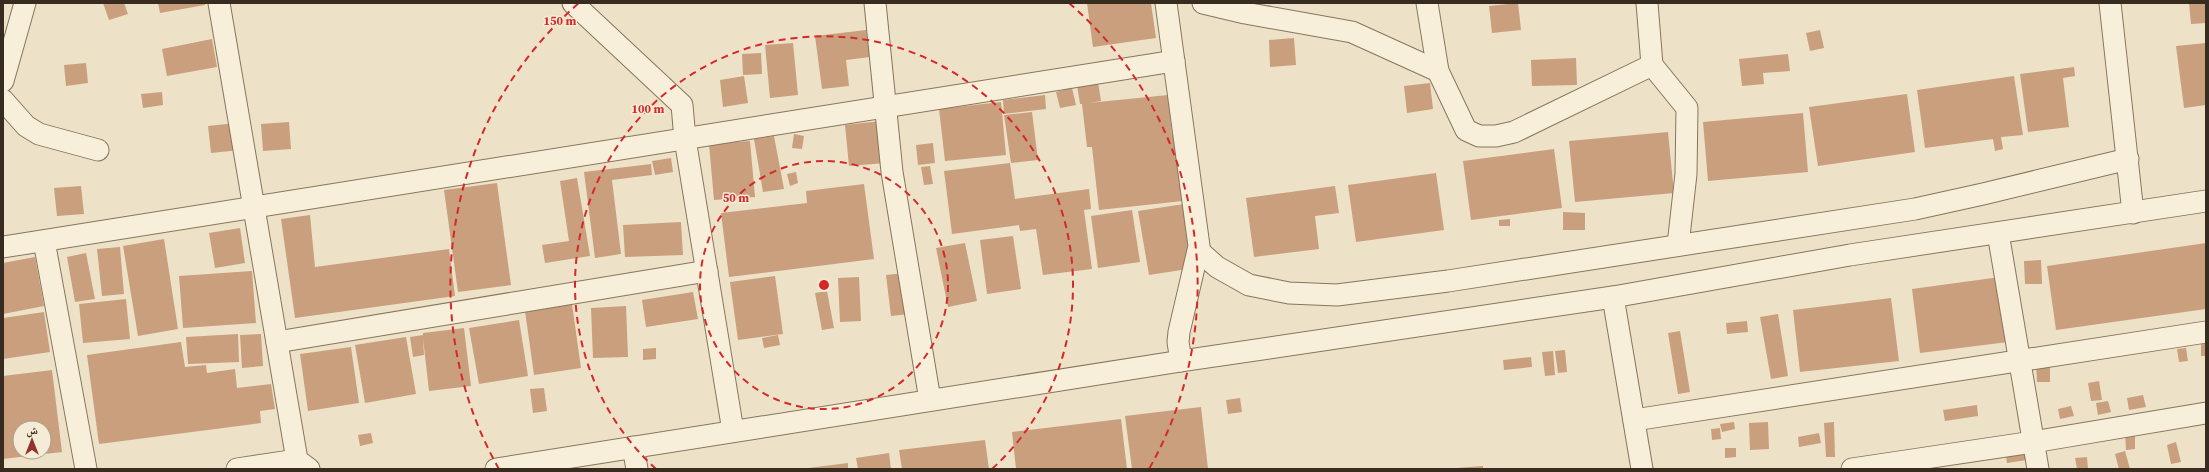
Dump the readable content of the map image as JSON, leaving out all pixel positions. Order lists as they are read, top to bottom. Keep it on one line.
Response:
{"north":"top","rings":["150 m","100 m","50 m"]}
